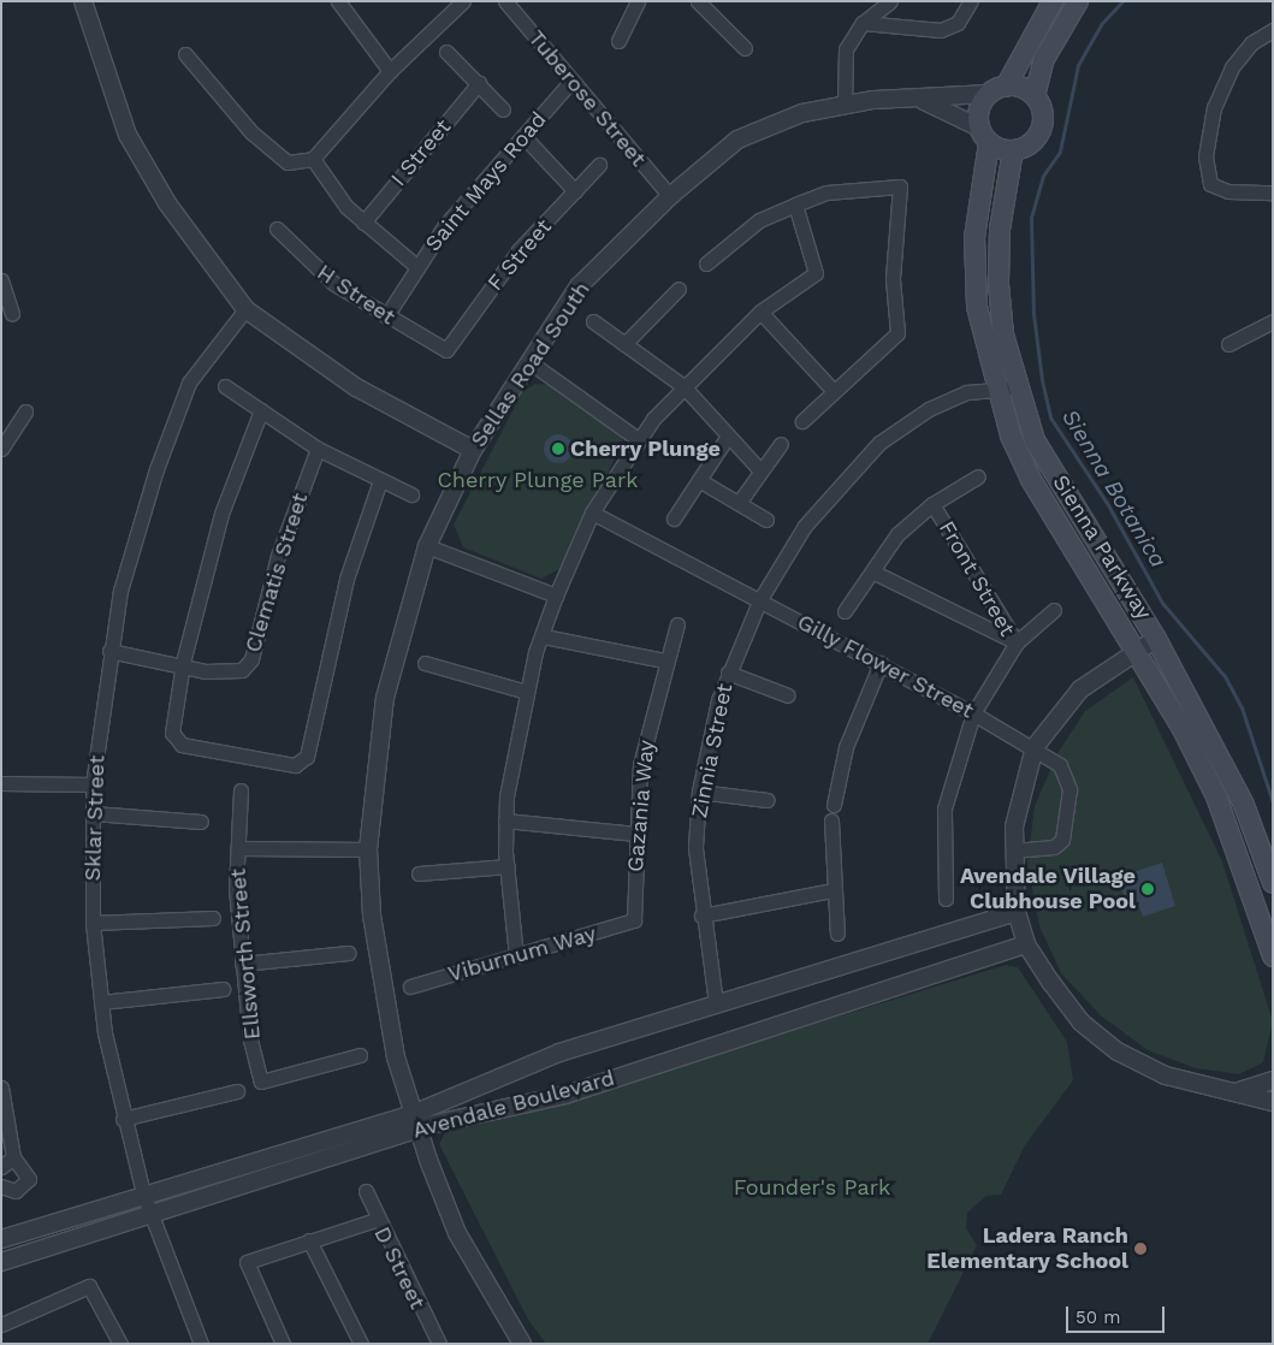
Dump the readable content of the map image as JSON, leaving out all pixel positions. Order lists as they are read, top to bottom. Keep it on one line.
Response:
{"streets":{"main road":["Sienna Parkway"],"street":["Tuberose Street","I Street","Saint Mays Road","F Street","H Street","Sellas Road South","Clematis Street","Front Street","Gilly Flower Street","Zinnia Street","Gazania Way","Sklar Street","Ellsworth Street","Viburnum Way","Avendale Boulevard","D Street"]},"crossings":[["Tuberose Street","Saint Mays Road"],["Tuberose Street","Sellas Road South"],["Saint Mays Road","H Street"],["F Street","H Street"],["Sellas Road South","Sienna Parkway"],["Sellas Road South","Avendale Boulevard"],["Sienna Parkway","Zinnia Street"],["Clematis Street","Sklar Street"],["Gilly Flower Street","Zinnia Street"],["Zinnia Street","Avendale Boulevard"],["Gazania Way","Viburnum Way"],["Sklar Street","Avendale Boulevard"]],"water":["Sienna Botanica"],"parks":["Cherry Plunge Park","Founder's Park"],"places":["Cherry Plunge","Avendale Village Clubhouse Pool","Ladera Ranch Elementary School"],"scale_bar":"50 m"}
